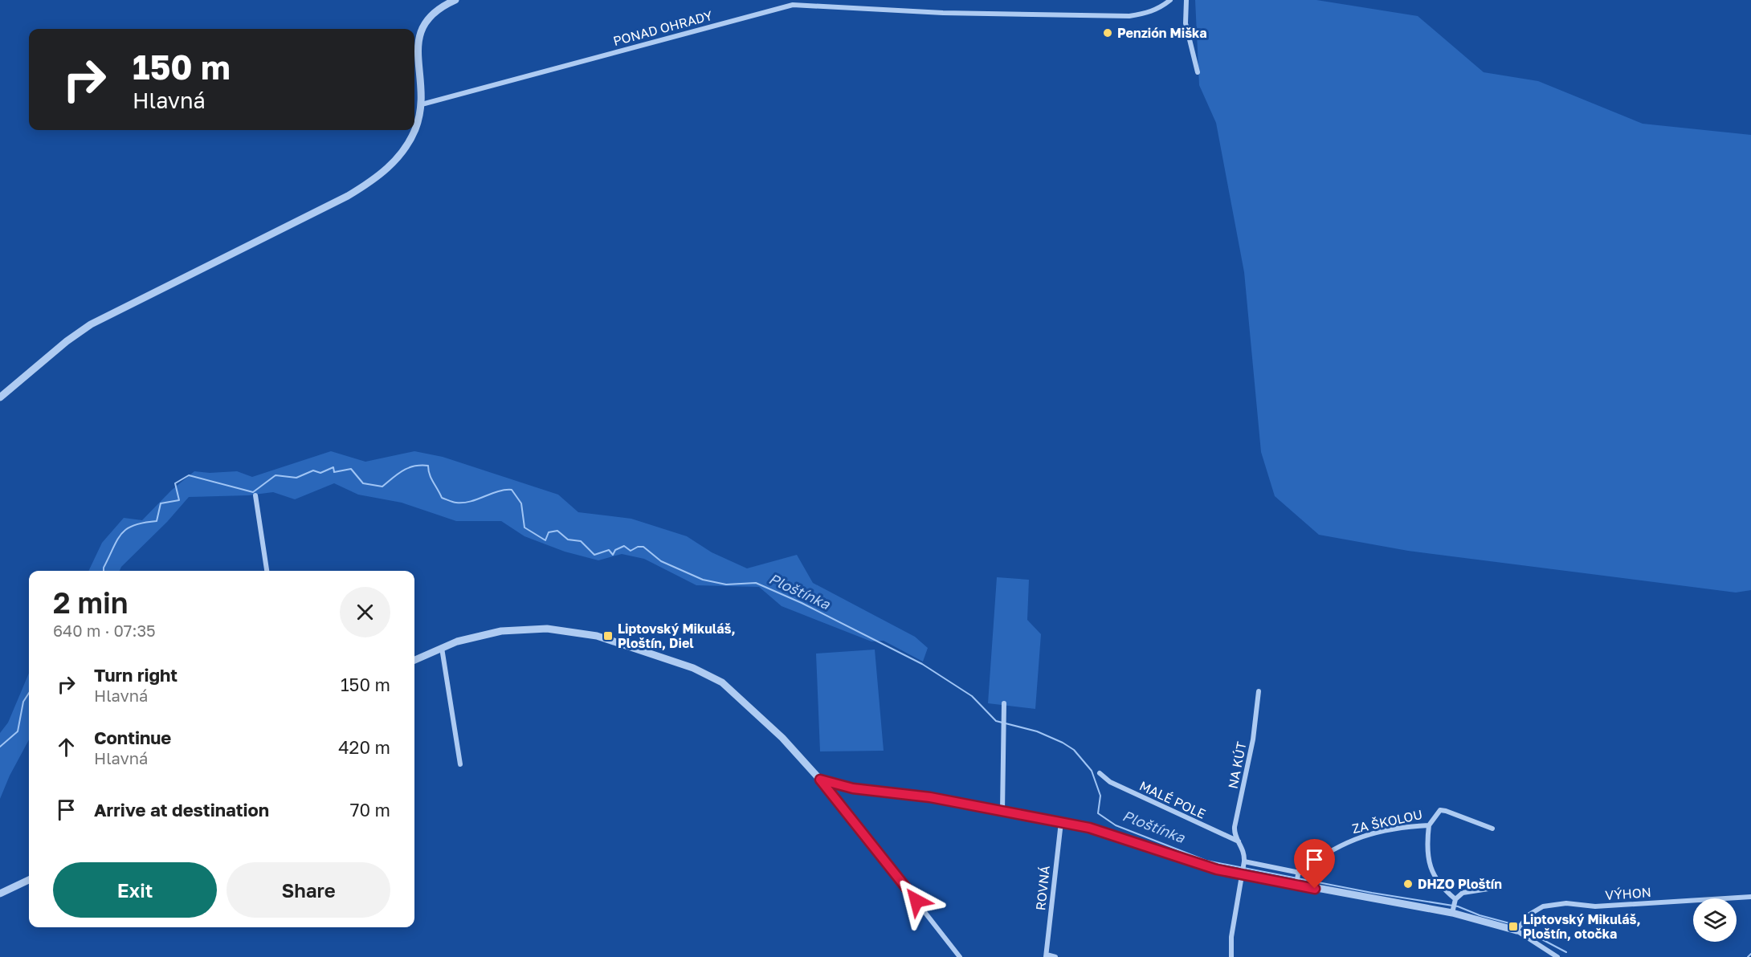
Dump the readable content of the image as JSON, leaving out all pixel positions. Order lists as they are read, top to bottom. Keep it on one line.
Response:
{"streets":{"street":["PONAD OHRADY","NA KÚT","MALÉ POLE","ZA ŠKOLOU","ROVNÁ","VÝHON"]},"crossings":[["NA KÚT","MALÉ POLE"]],"water":["Ploštínka"],"places":{"other":["Penzión Miška","DHZO Ploštín"],"transit":["Liptovský Mikuláš, Ploštín, Diel","Liptovský Mikuláš, Ploštín, otočka"]},"page":{"turn":["150 m","Hlavná"],"heading":["2 min","640 m · 07:35"],"list":[{"name":"Turn right","note":"Hlavná","value":"150 m"},{"name":"Continue","note":"Hlavná","value":"420 m"},{"name":"Arrive at destination","value":"70 m"}],"buttons":["Exit","Share"]}}
